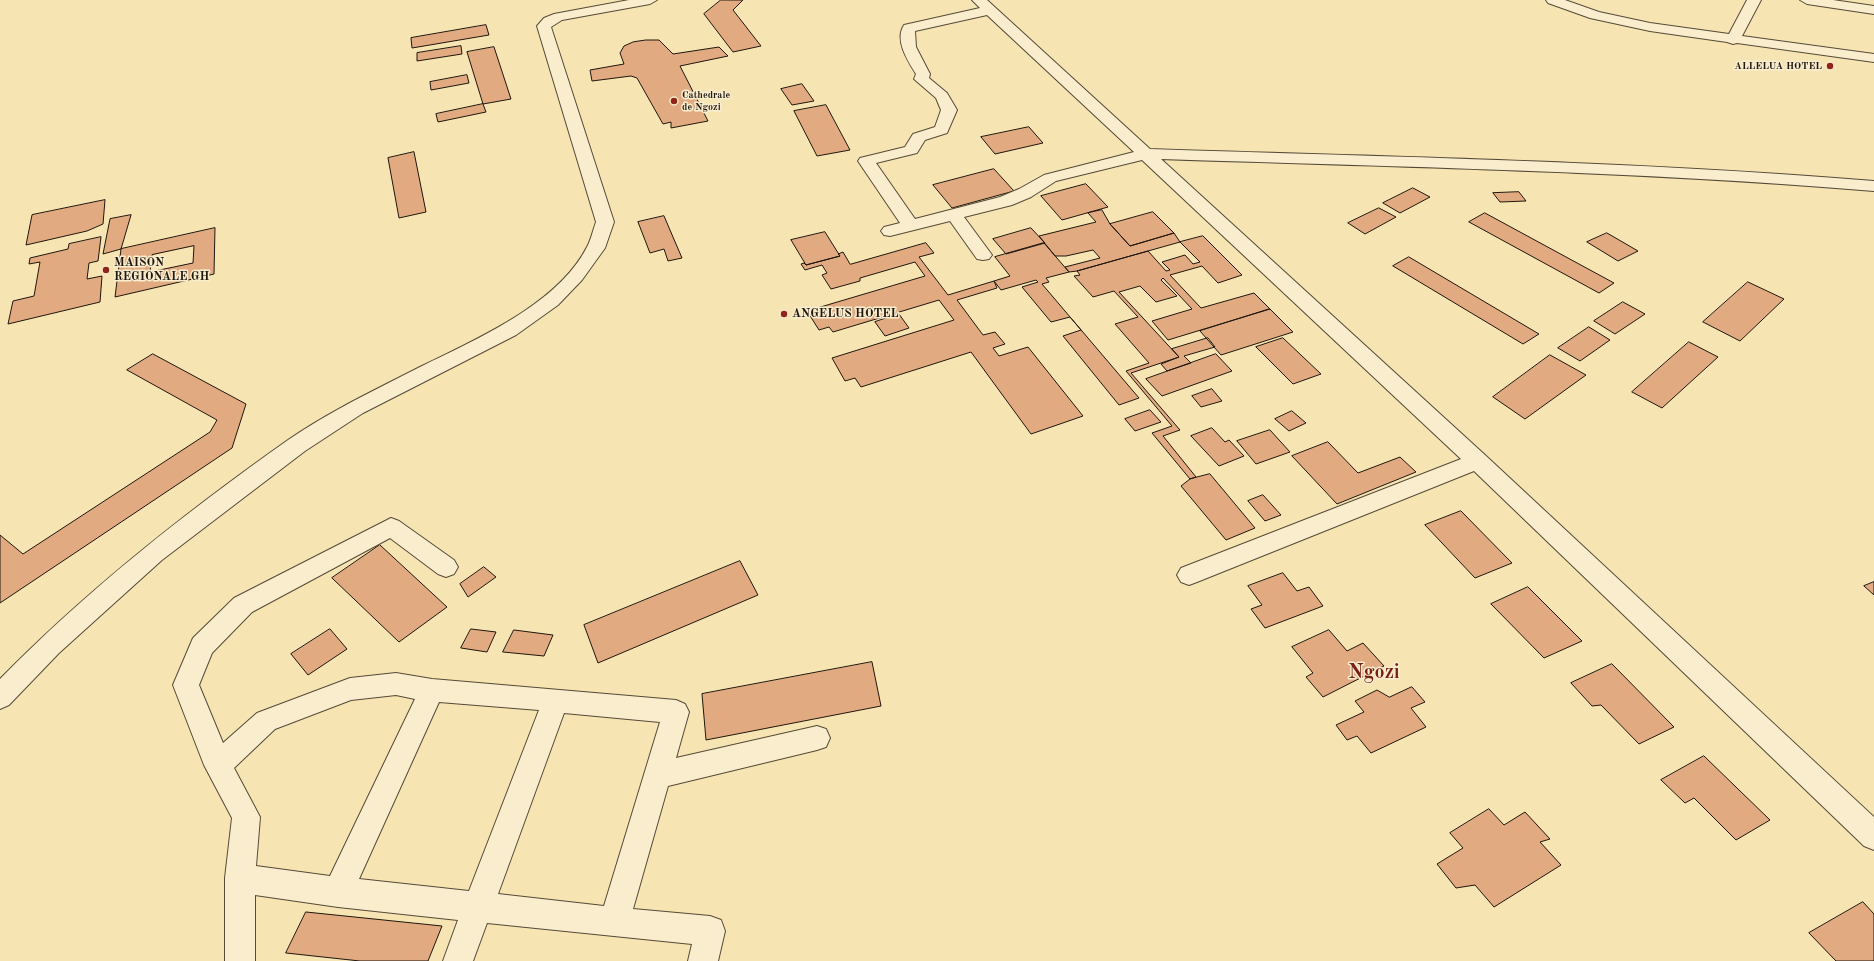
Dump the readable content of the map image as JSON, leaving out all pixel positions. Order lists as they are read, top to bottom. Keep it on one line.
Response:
{"districts":["Ngozi"],"places":["ALLELUA HOTEL","Cathedrale de Ngozi","MAISON REGIONALE GH","ANGELUS HOTEL"]}
